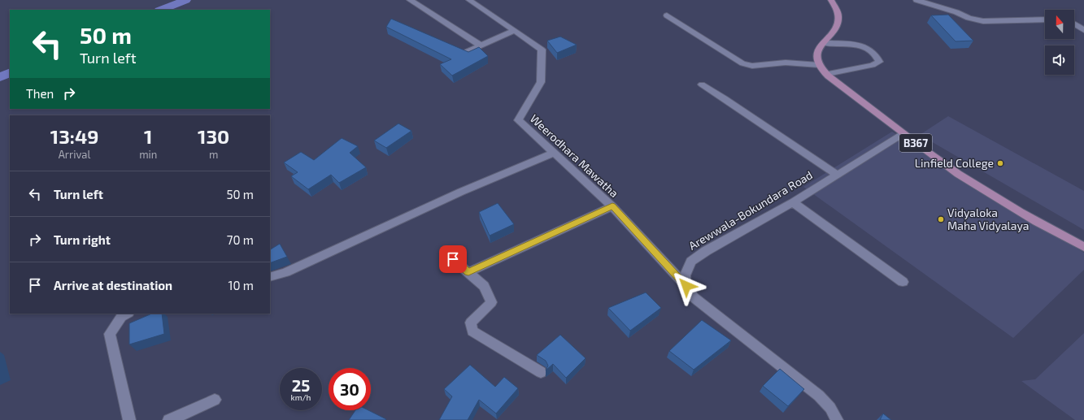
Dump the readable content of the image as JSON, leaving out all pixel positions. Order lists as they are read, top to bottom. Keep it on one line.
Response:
{"streets":{"main road":["B367"],"street":["Weerodhara Mawatha","Arewwala-Bokundara Road"]},"crossings":[["B367","Arewwala-Bokundara Road"],["Weerodhara Mawatha","Arewwala-Bokundara Road"]],"places":["Linfield College","Vidyaloka Maha Vidyalaya"],"north":"top","page":{"turn":["50 m","Turn left"],"then":"Then","eta":["13:49","Arrival","1","min","130","m"],"list":[{"name":"Turn left","value":"50 m"},{"name":"Turn right","value":"70 m"},{"name":"Arrive at destination","value":"10 m"}],"speed":"25 km/h","limit":"30"}}
